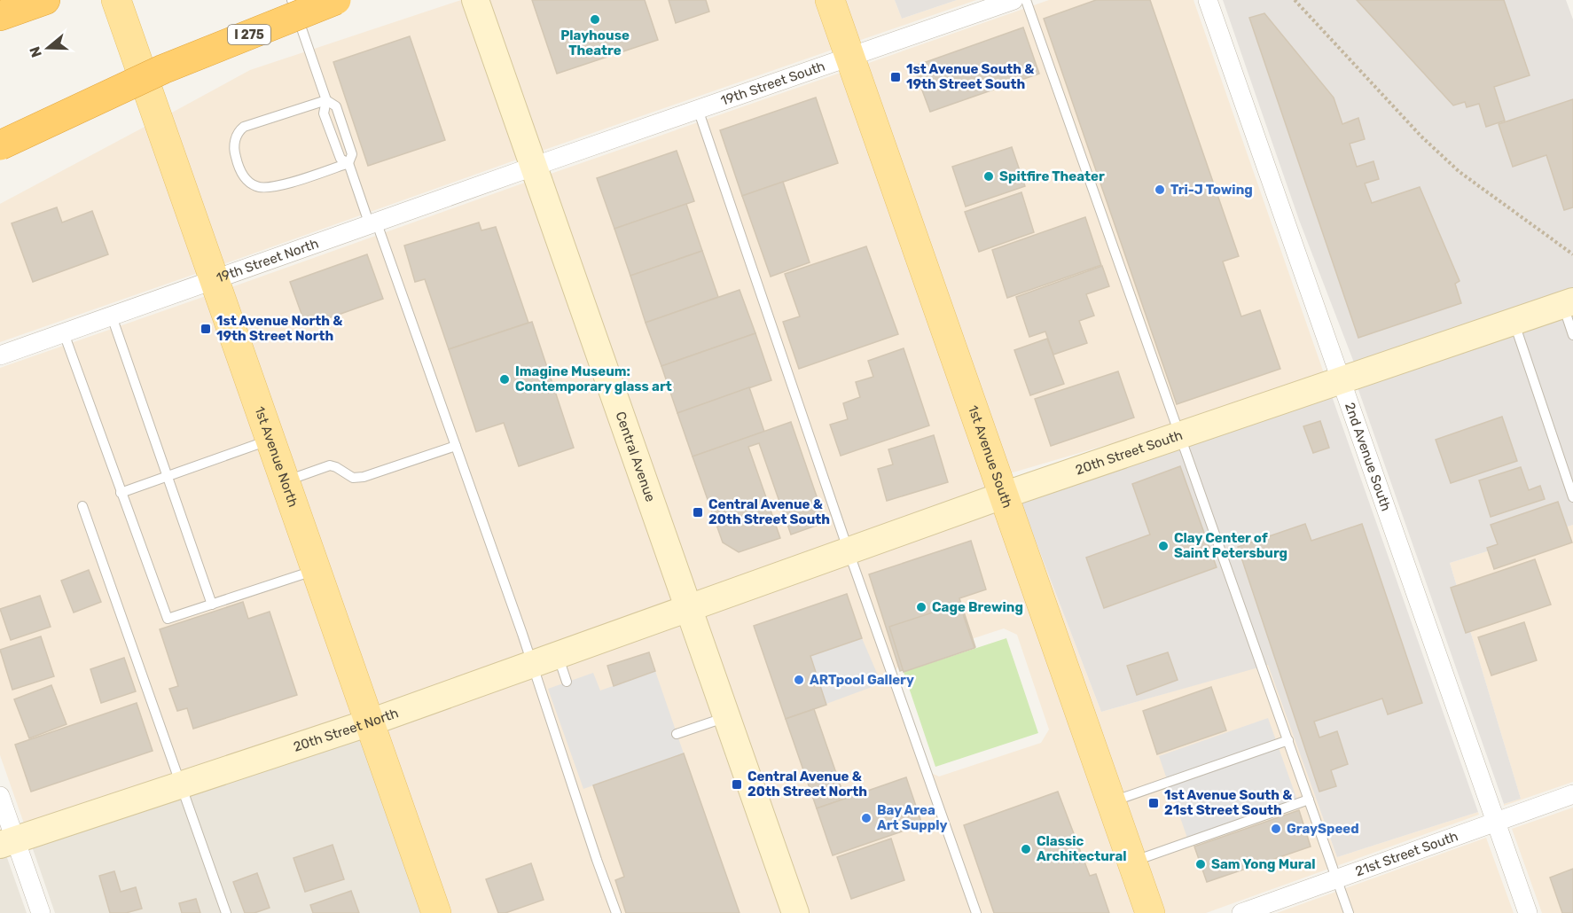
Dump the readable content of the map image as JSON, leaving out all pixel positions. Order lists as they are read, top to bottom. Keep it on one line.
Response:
{"streets":{"highway":["I 275"],"main road":["1st Avenue North","1st Avenue South"],"street":["19th Street South","19th Street North","20th Street South","Central Avenue","2nd Avenue South","20th Street North","21st Street South"]},"crossings":[["19th Street South","19th Street North"],["19th Street South","Central Avenue"],["19th Street South","1st Avenue South"],["19th Street North","1st Avenue North"],["19th Street North","Central Avenue"],["20th Street South","Central Avenue"],["20th Street South","1st Avenue South"],["20th Street South","2nd Avenue South"],["20th Street South","20th Street North"],["1st Avenue North","20th Street North"],["Central Avenue","20th Street North"],["2nd Avenue South","21st Street South"]],"places":{"other":["Playhouse Theatre","Spitfire Theater","Tri-J Towing","Imagine Museum: Contemporary glass art","Clay Center of Saint Petersburg","Cage Brewing","ARTpool Gallery","Bay Area Art Supply","GraySpeed","Classic Architectural","Sam Yong Mural"],"transit":["1st Avenue South & 19th Street South","1st Avenue North & 19th Street North","Central Avenue & 20th Street South","Central Avenue & 20th Street North","1st Avenue South & 21st Street South"]},"north":"left"}
